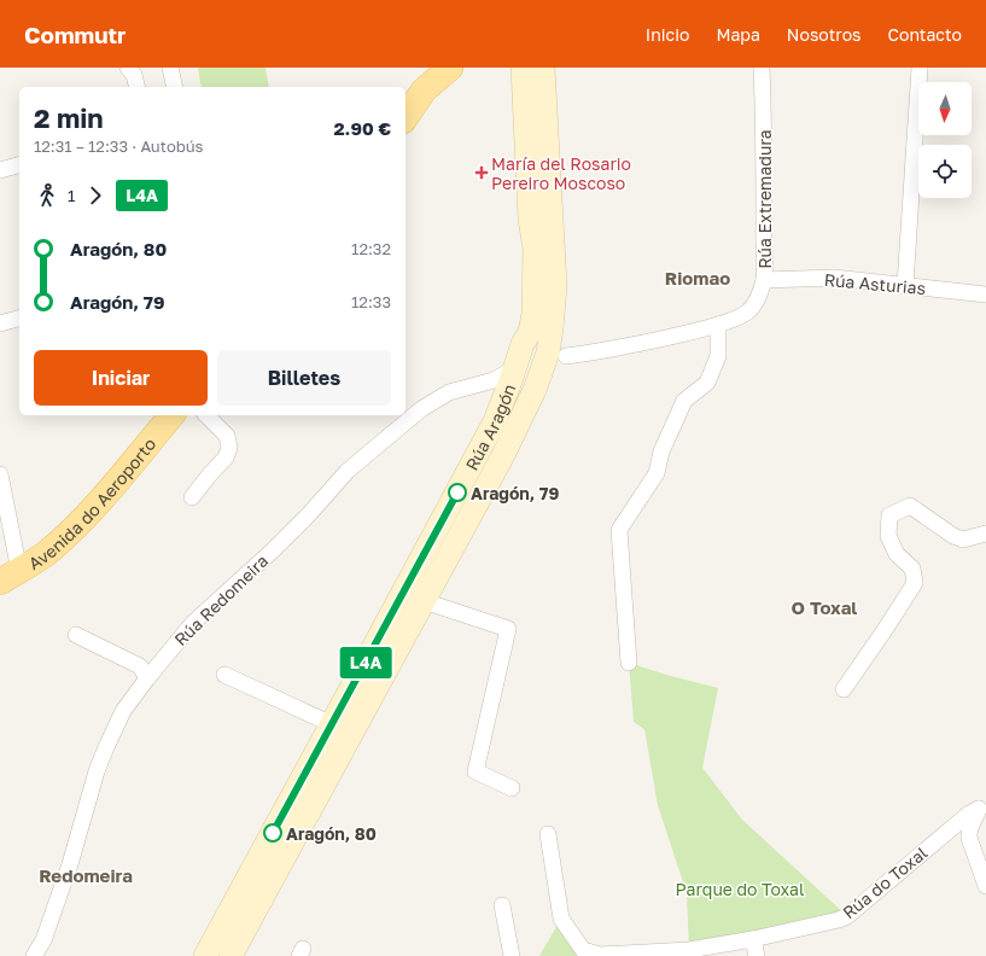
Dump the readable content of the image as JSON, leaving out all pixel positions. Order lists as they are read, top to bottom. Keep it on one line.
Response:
{"streets":{"main road":["Rúa Aragón","Avenida do Aeroporto"],"street":["Rúa Extremadura","Rúa Asturias","Rúa Redomeira","Rúa do Toxal"]},"crossings":[["Rúa Extremadura","Rúa Asturias"],["Rúa Extremadura","Rúa Aragón"],["Rúa Aragón","Rúa Redomeira"]],"districts":["Riomao","O Toxal","Redomeira"],"parks":["Parque do Toxal"],"places":{"health":["María del Rosario Pereiro Moscoso"],"other":["Aragón, 79","Aragón, 80"]},"lines":["bus line L4A"],"north":"bottom","page":{"header":"Commutr","nav":["Inicio","Mapa","Nosotros","Contacto"],"on_map":"L4A","heading":["2 min","12:31 – 12:33 · Autobús","2.90 €"],"legs":["1","L4A"],"list":[{"name":"Aragón, 80","value":"12:32"},{"name":"Aragón, 79","value":"12:33"}],"buttons":["Iniciar","Billetes"]}}
